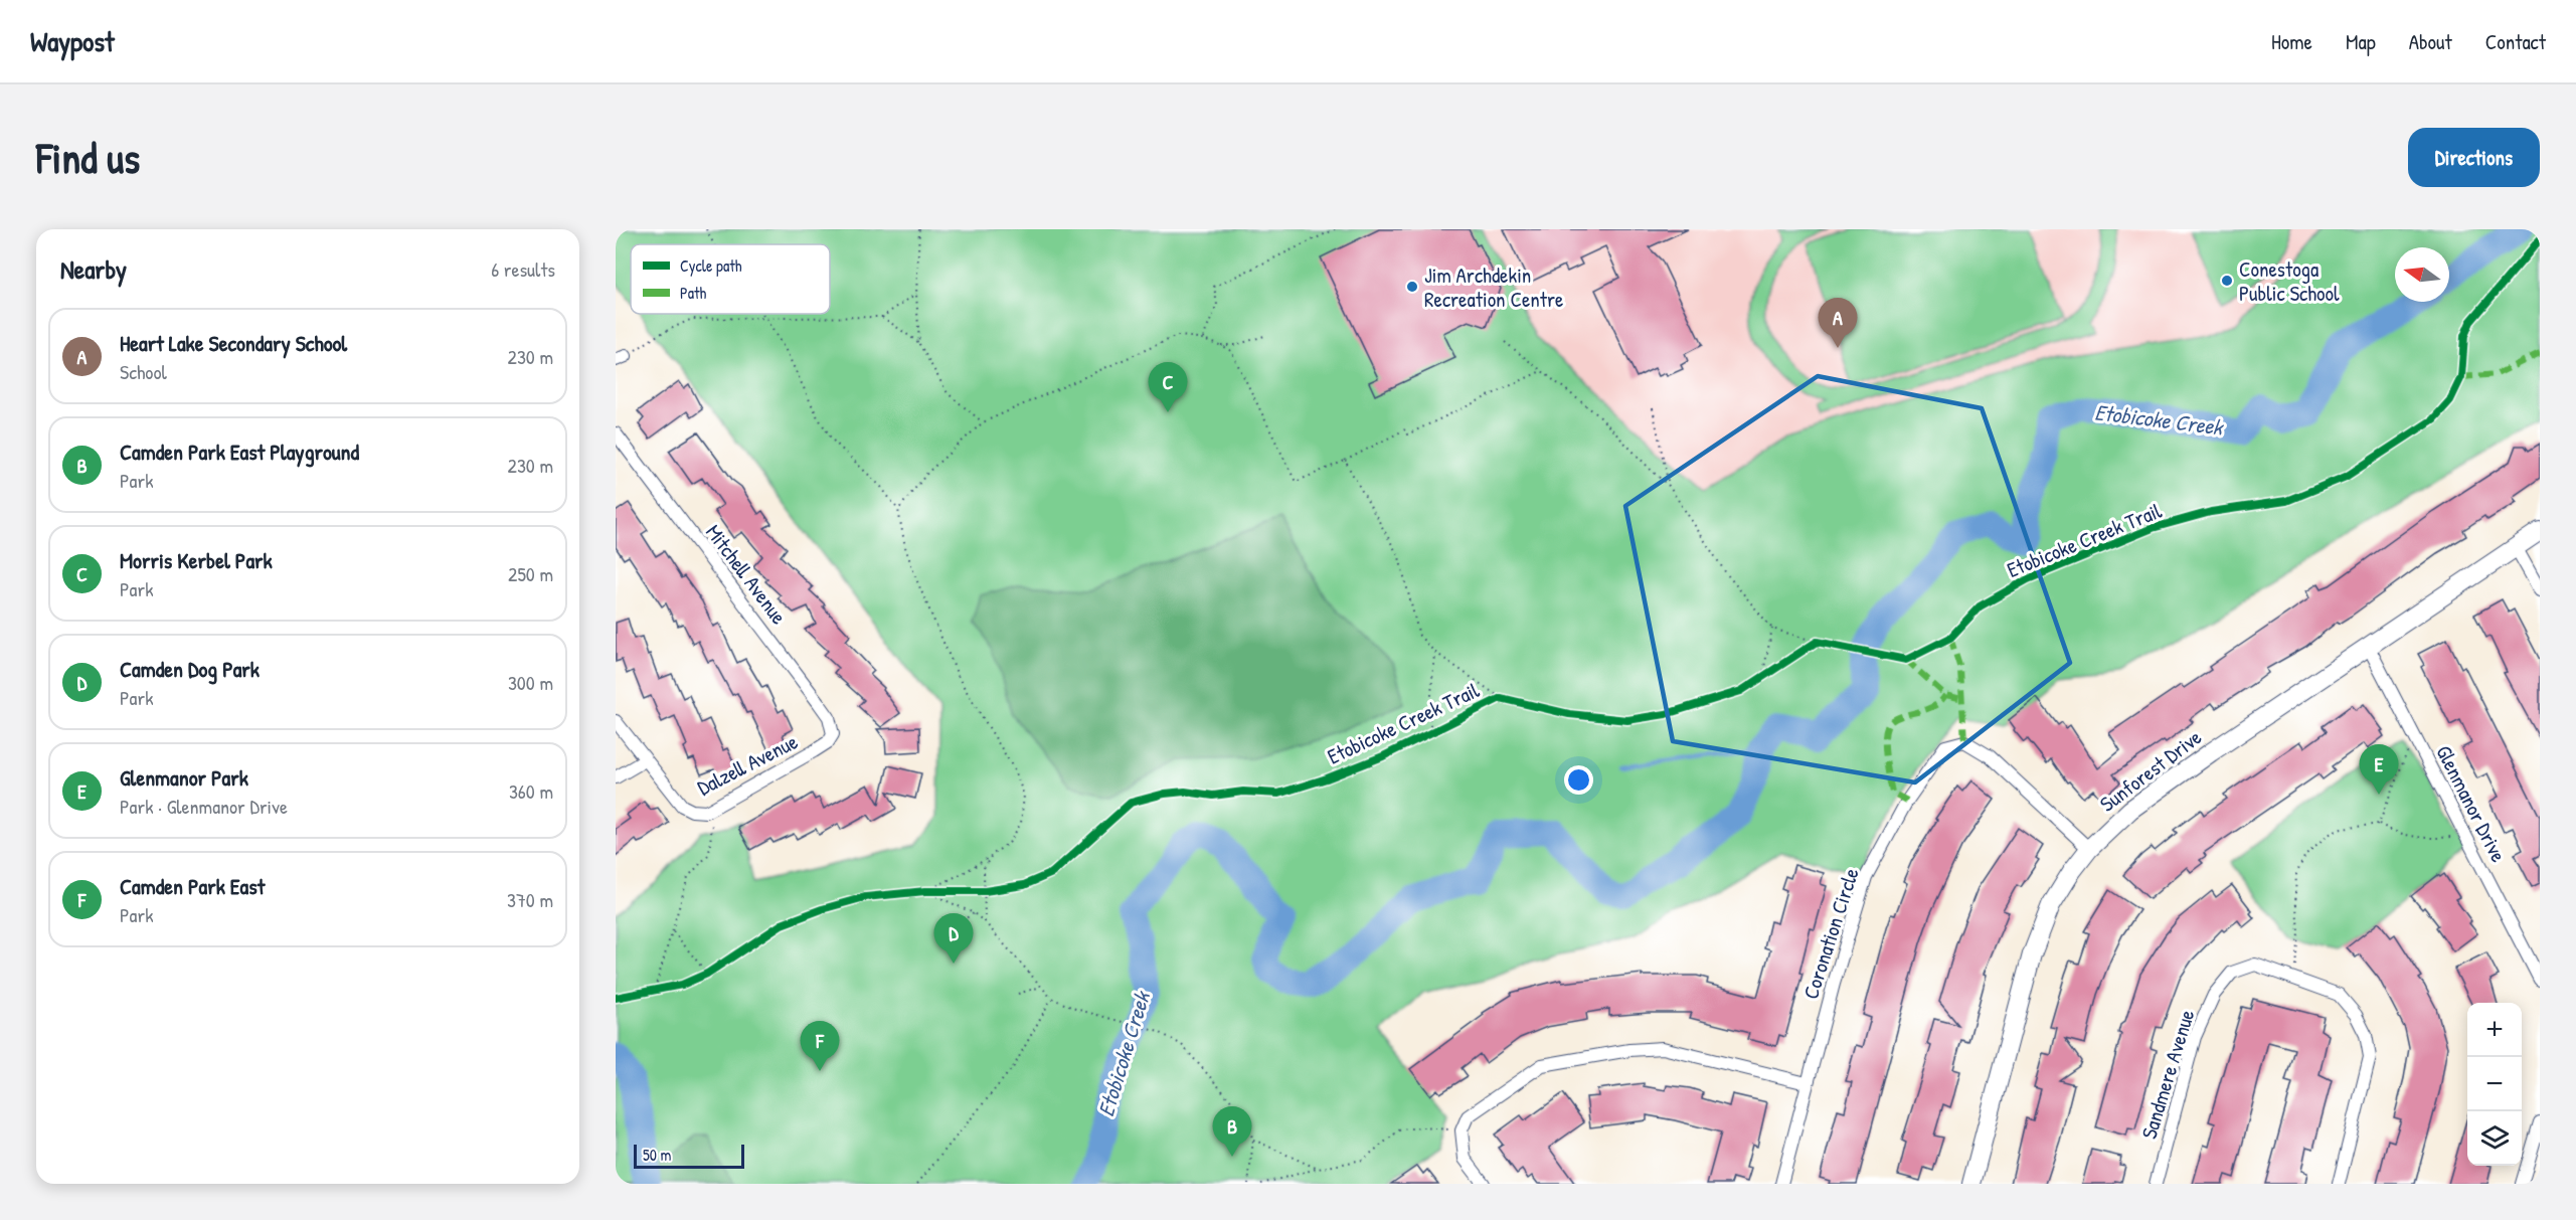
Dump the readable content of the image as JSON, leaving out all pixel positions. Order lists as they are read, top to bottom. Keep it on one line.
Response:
{"streets":{"street":["Mitchell Avenue","Dalzell Avenue","Sunforest Drive","Glenmanor Drive","Coronation Circle","Sandmere Avenue"],"cycle path":["Etobicoke Creek Trail"]},"crossings":[["Mitchell Avenue","Dalzell Avenue"],["Sunforest Drive","Glenmanor Drive"],["Sunforest Drive","Coronation Circle"]],"water":["Etobicoke Creek"],"places":["Conestoga Public School","Jim Archdekin Recreation Centre"],"legend":["Cycle path","Path"],"scale_bar":"50 m","north":"left","page":{"header":"Waypost","nav":["Home","Map","About","Contact"],"buttons":"Directions","title":"Find us","heading":["Nearby","6 results"],"pins":["A","C","E","D","F","B"],"list":[{"mark":"A","name":"Heart Lake Secondary School","note":"School","value":"230 m"},{"mark":"B","name":"Camden Park East Playground","note":"Park","value":"230 m"},{"mark":"C","name":"Morris Kerbel Park","note":"Park","value":"250 m"},{"mark":"D","name":"Camden Dog Park","note":"Park","value":"300 m"},{"mark":"E","name":"Glenmanor Park","note":"Park · Glenmanor Drive","value":"360 m"},{"mark":"F","name":"Camden Park East","note":"Park","value":"370 m"}],"map_buttons":["+","−"],"scale":"50 m"}}
